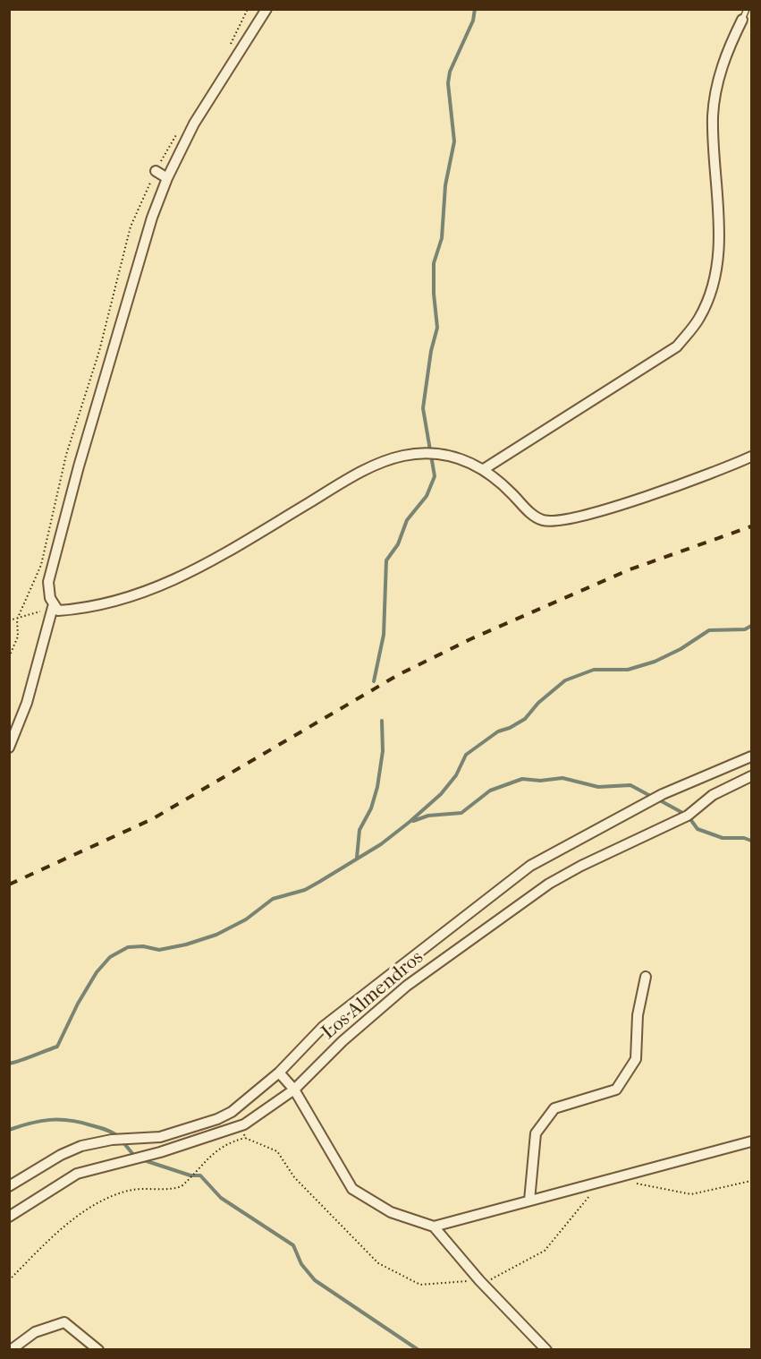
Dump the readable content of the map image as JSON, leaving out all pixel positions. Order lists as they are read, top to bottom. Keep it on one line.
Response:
{"streets":{"street":["Los Almendros"]}}
